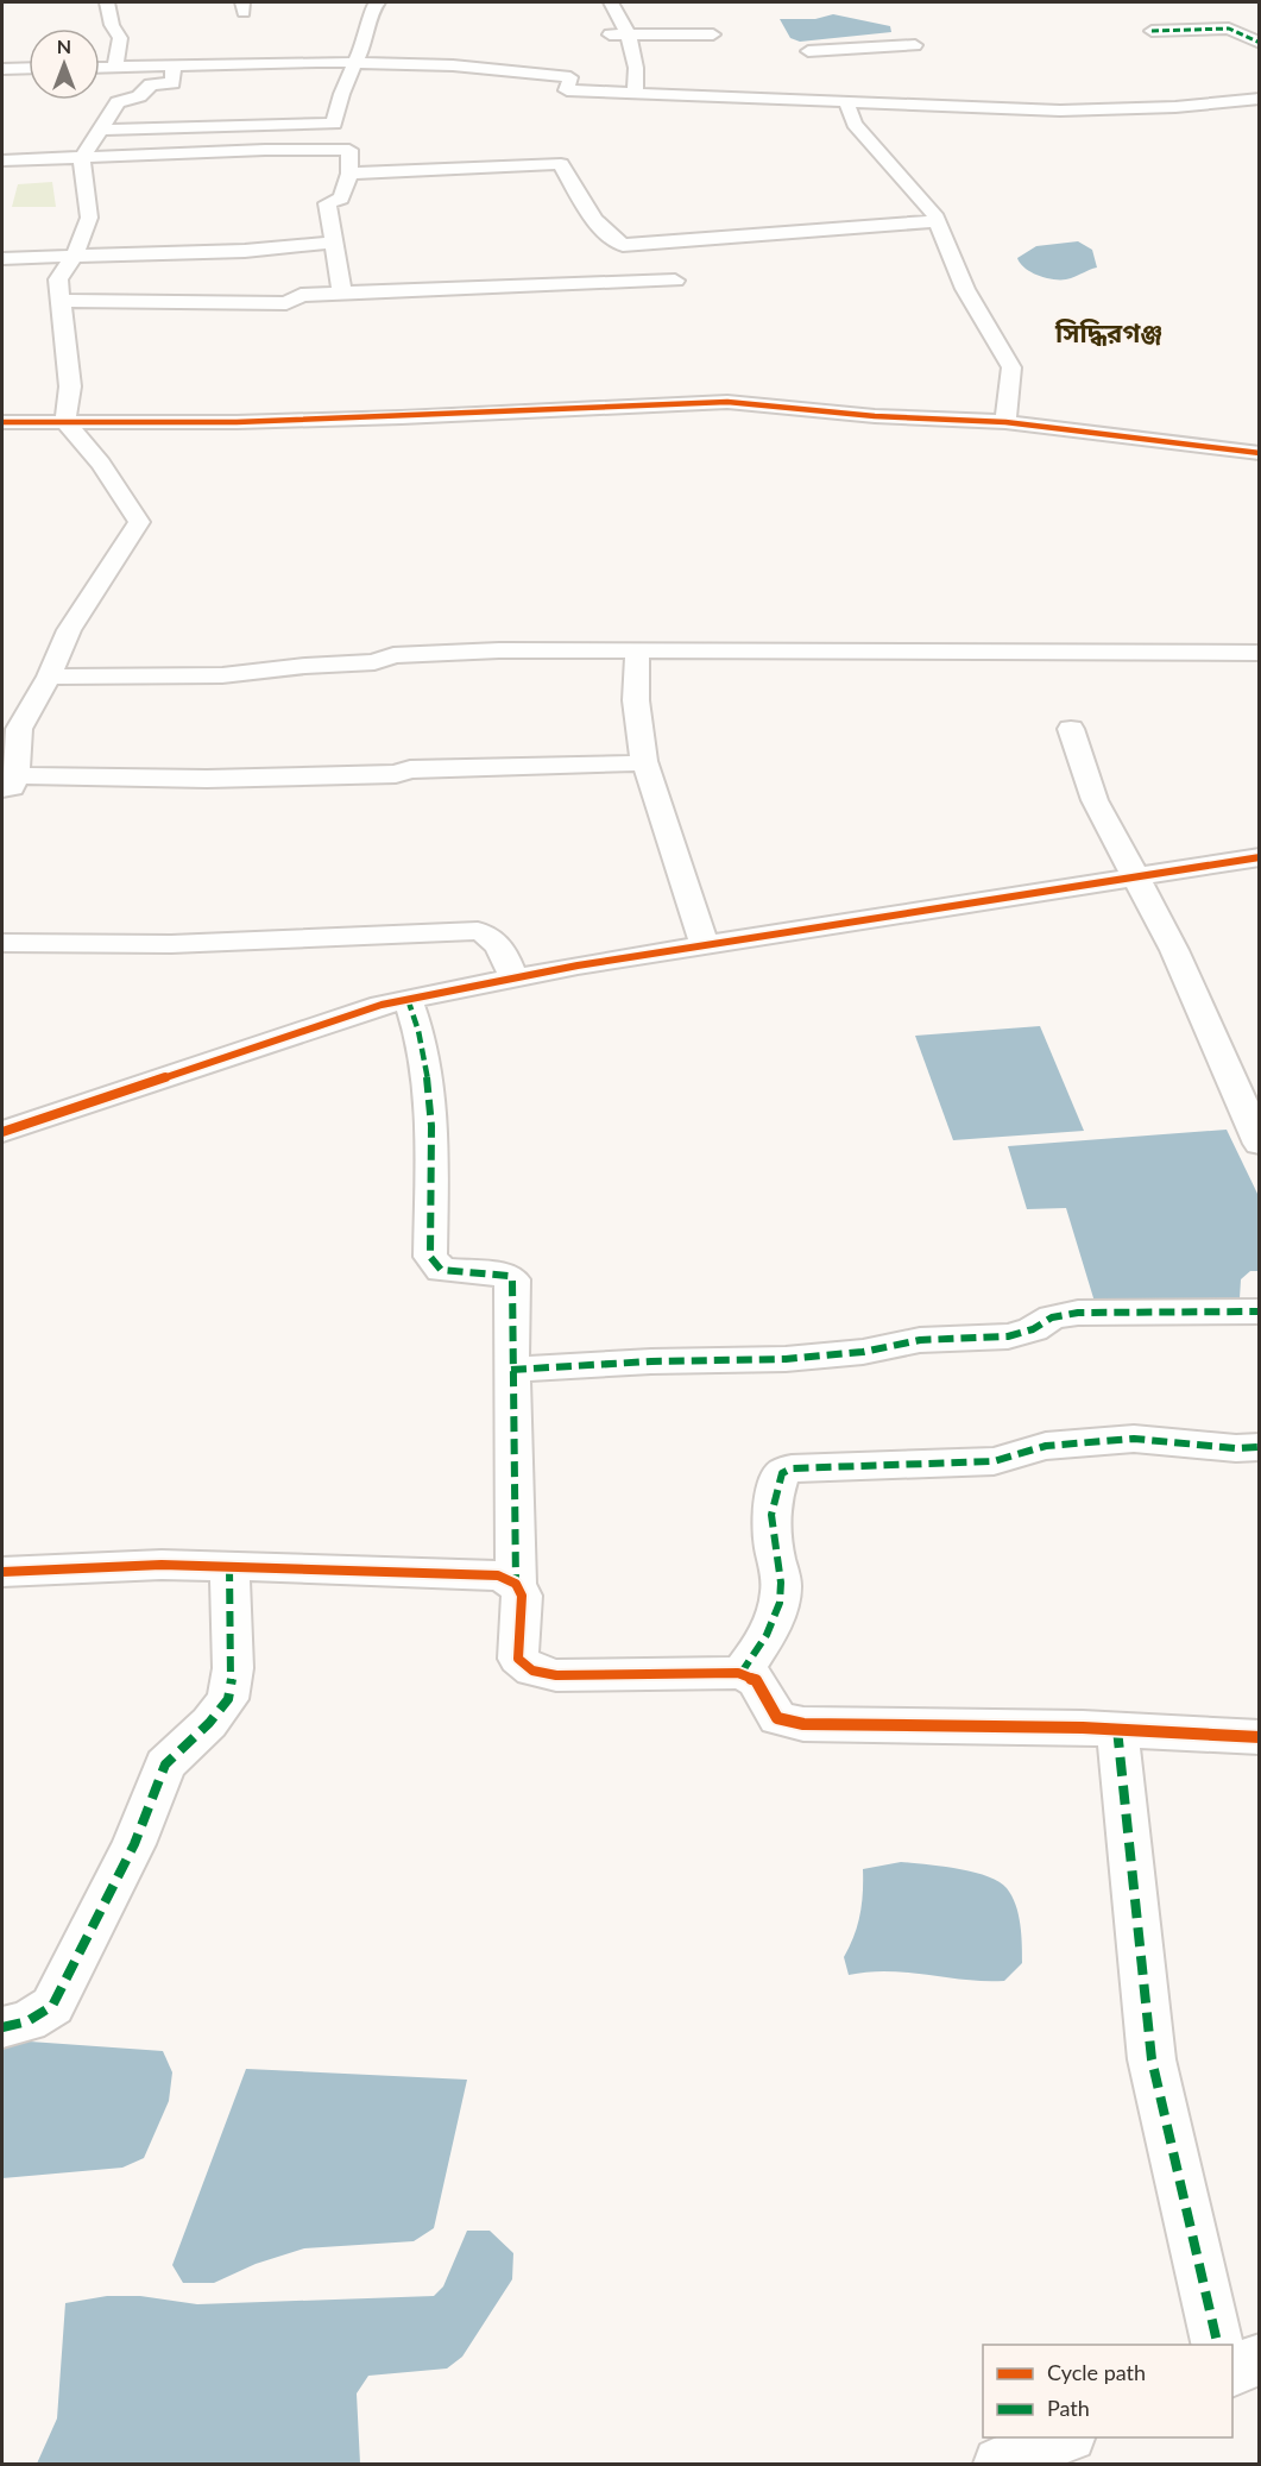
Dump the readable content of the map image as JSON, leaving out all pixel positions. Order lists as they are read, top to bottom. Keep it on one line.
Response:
{"districts":["সিদ্ধিরগঞ্জ"],"legend":["Cycle path","Path"],"north":"top"}
